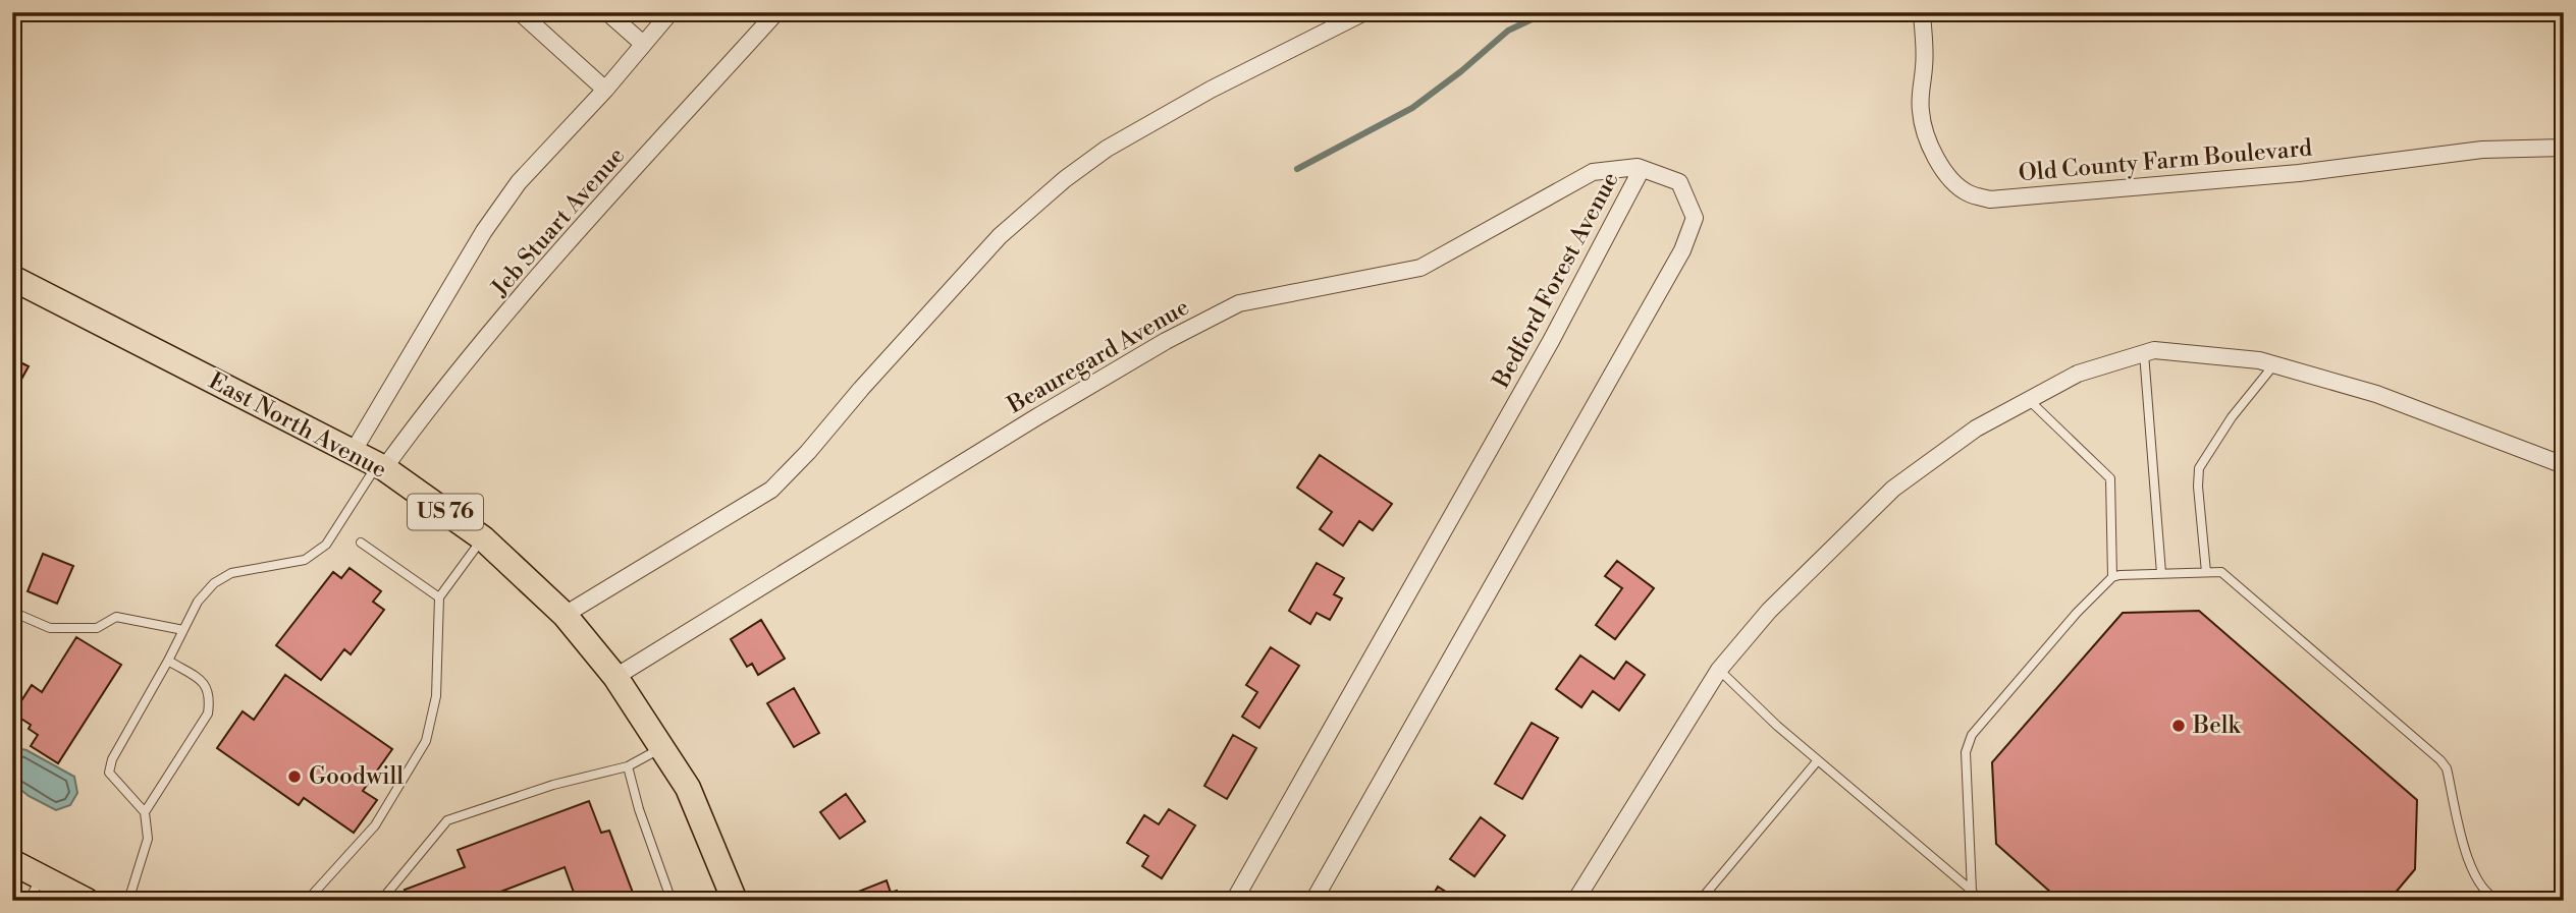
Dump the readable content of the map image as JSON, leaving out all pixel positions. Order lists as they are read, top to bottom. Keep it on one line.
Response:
{"streets":{"main road":["East North Avenue","US 76"],"street":["Old County Farm Boulevard","Jeb Stuart Avenue","Bedford Forest Avenue","Beauregard Avenue"]},"crossings":[["Jeb Stuart Avenue","East North Avenue"],["Bedford Forest Avenue","Beauregard Avenue"],["Beauregard Avenue","East North Avenue"]],"places":["Belk","Goodwill"]}
